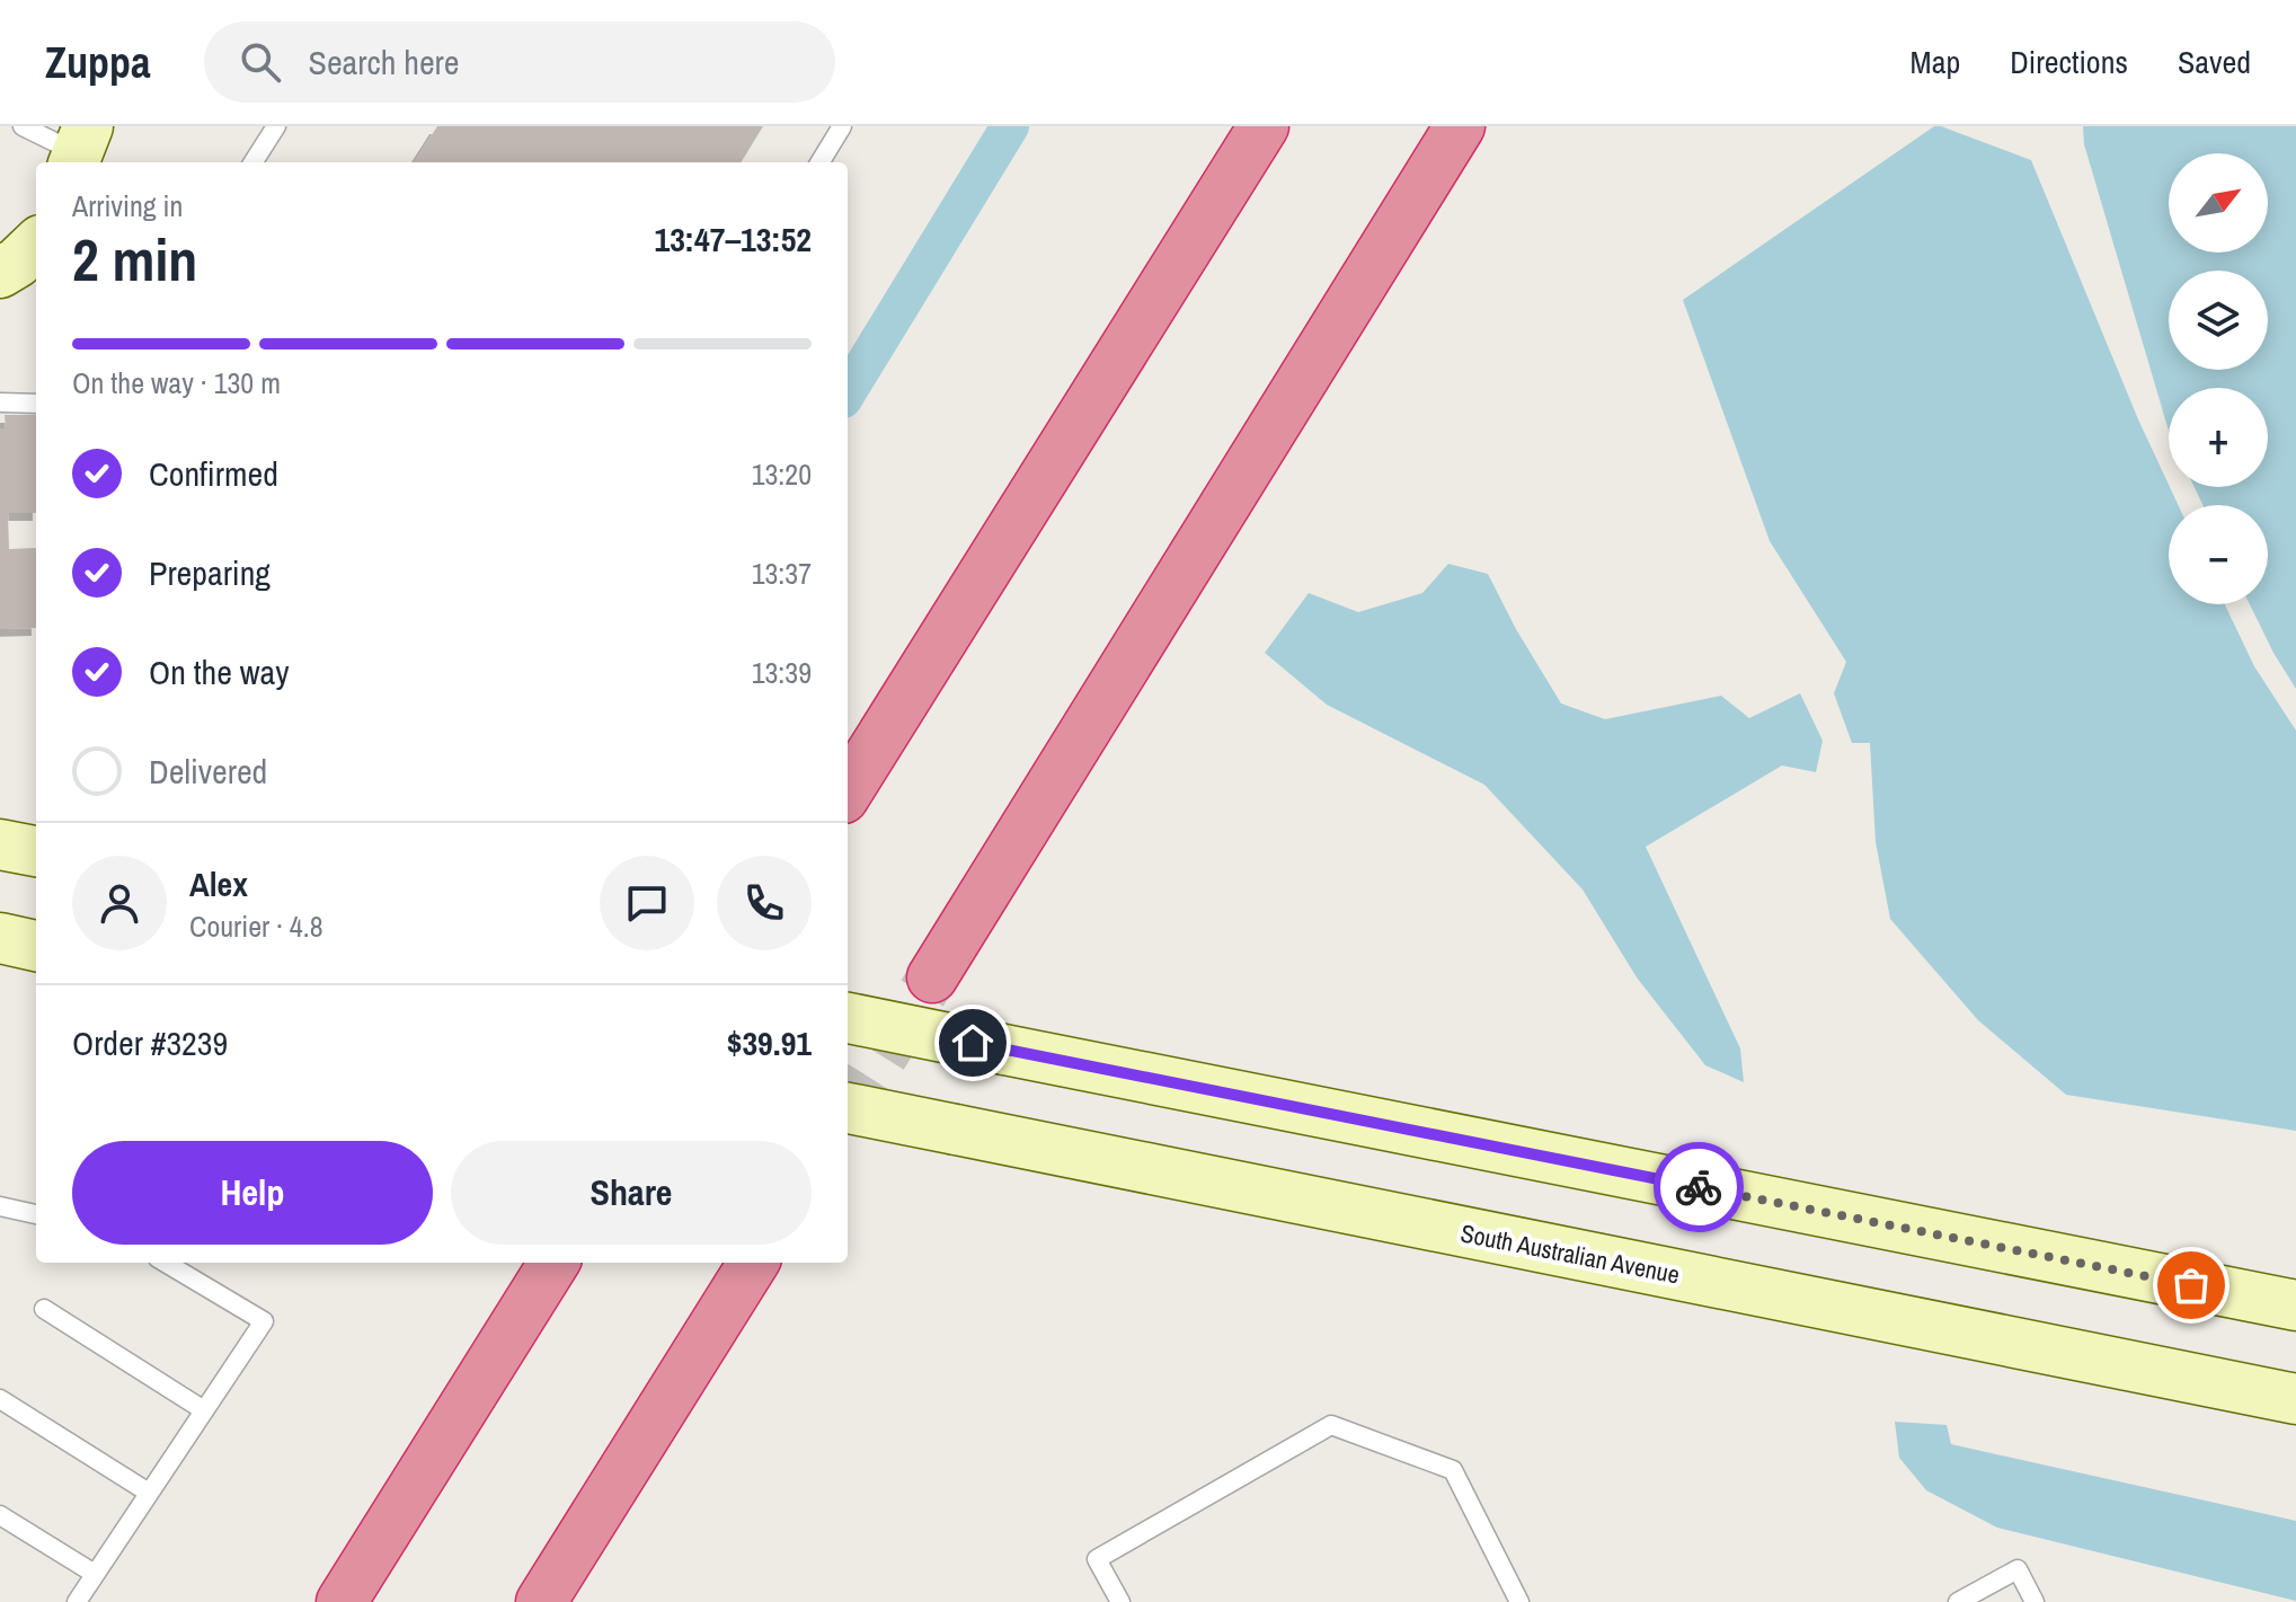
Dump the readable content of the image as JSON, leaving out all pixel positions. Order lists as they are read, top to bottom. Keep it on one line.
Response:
{"streets":{"main road":["South Australian Avenue"]},"north":"top right","page":{"header":"Zuppa","search":"Search here","nav":["Map","Directions","Saved"],"map_buttons":["+","−"],"heading":["2 min","Arriving in","13:47–13:52"],"panel":["Alex","Courier · 4.8","Order #3239","$39.91"],"bar":"On the way · 130 m","list":[["Confirmed","13:20"],["Preparing","13:37"],["On the way","13:39"],"Delivered"],"buttons":["Help","Share"]}}
